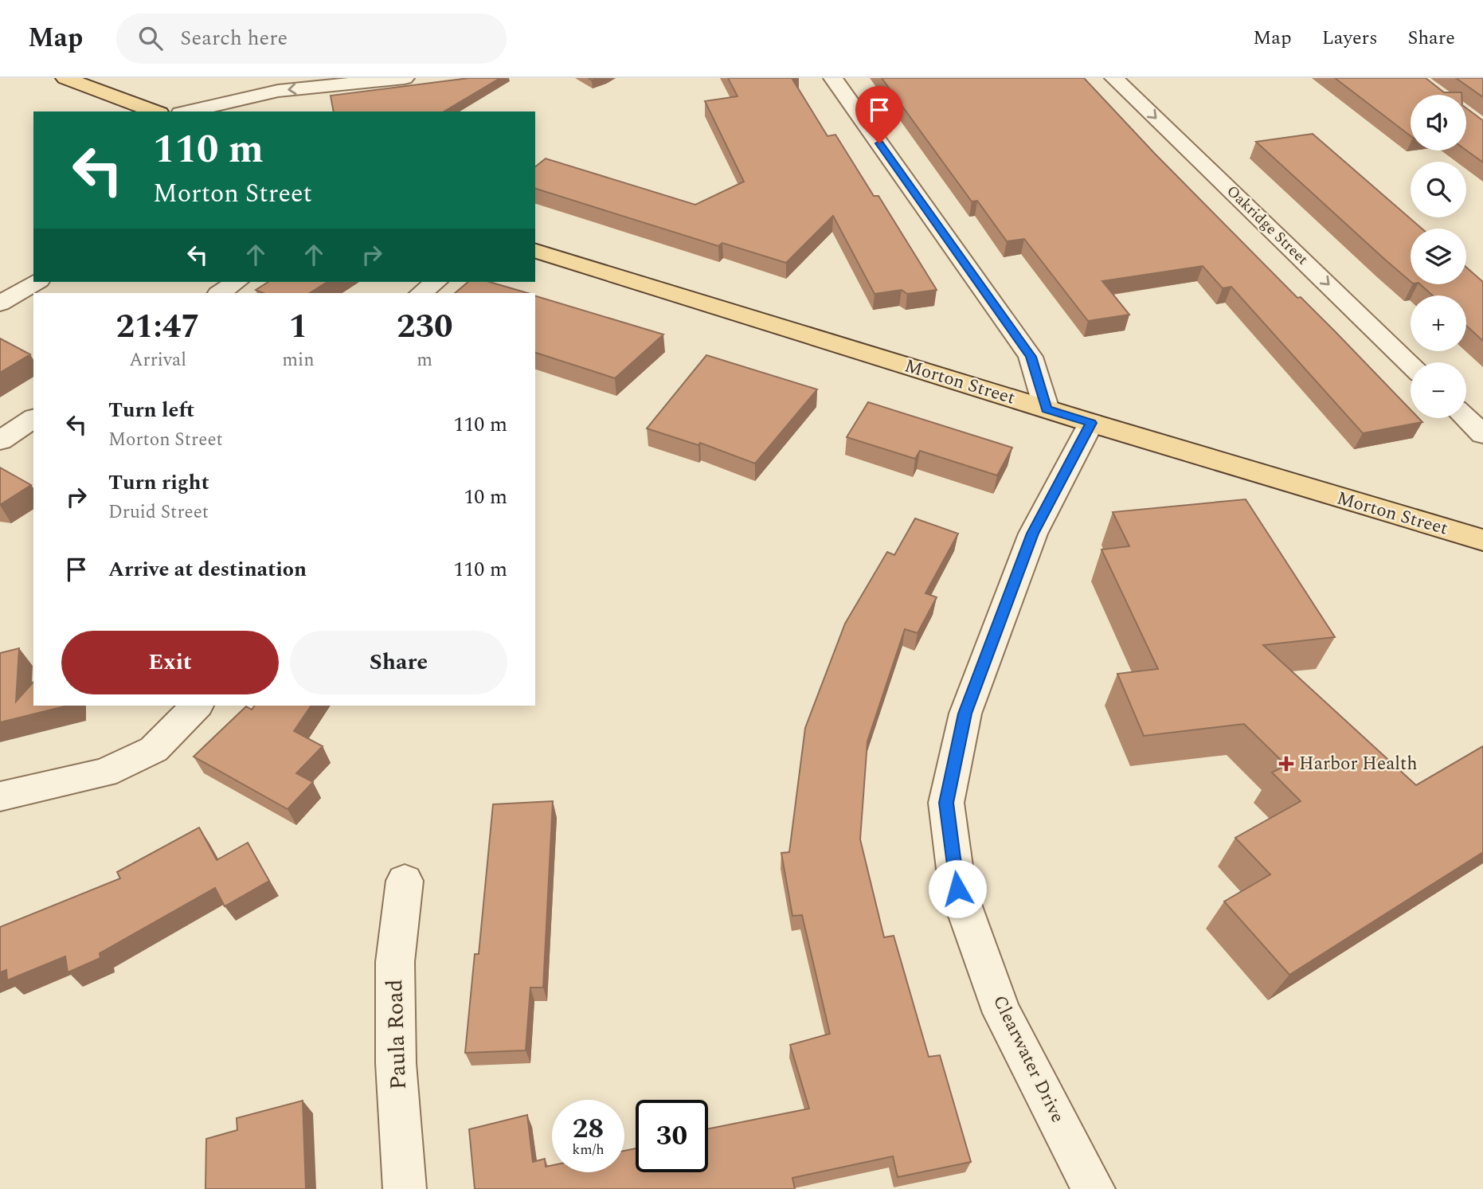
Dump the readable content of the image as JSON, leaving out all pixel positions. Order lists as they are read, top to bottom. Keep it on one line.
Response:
{"streets":{"main road":["Morton Street"],"street":["Oakridge Street","Paula Road","Clearwater Drive"]},"crossings":[["Morton Street","Clearwater Drive"]],"places":{"health":["Harbor Health"]},"page":{"header":"Map","search":"Search here","nav":["Map","Layers","Share"],"map_buttons":["+","−"],"turn":["110 m","Morton Street"],"eta":["21:47","Arrival","1","min","230","m"],"list":[{"name":"Turn left","note":"Morton Street","value":"110 m"},{"name":"Turn right","note":"Druid Street","value":"10 m"},{"name":"Arrive at destination","value":"110 m"}],"buttons":["Exit","Share"],"speed":"28 km/h","limit":"30"}}
